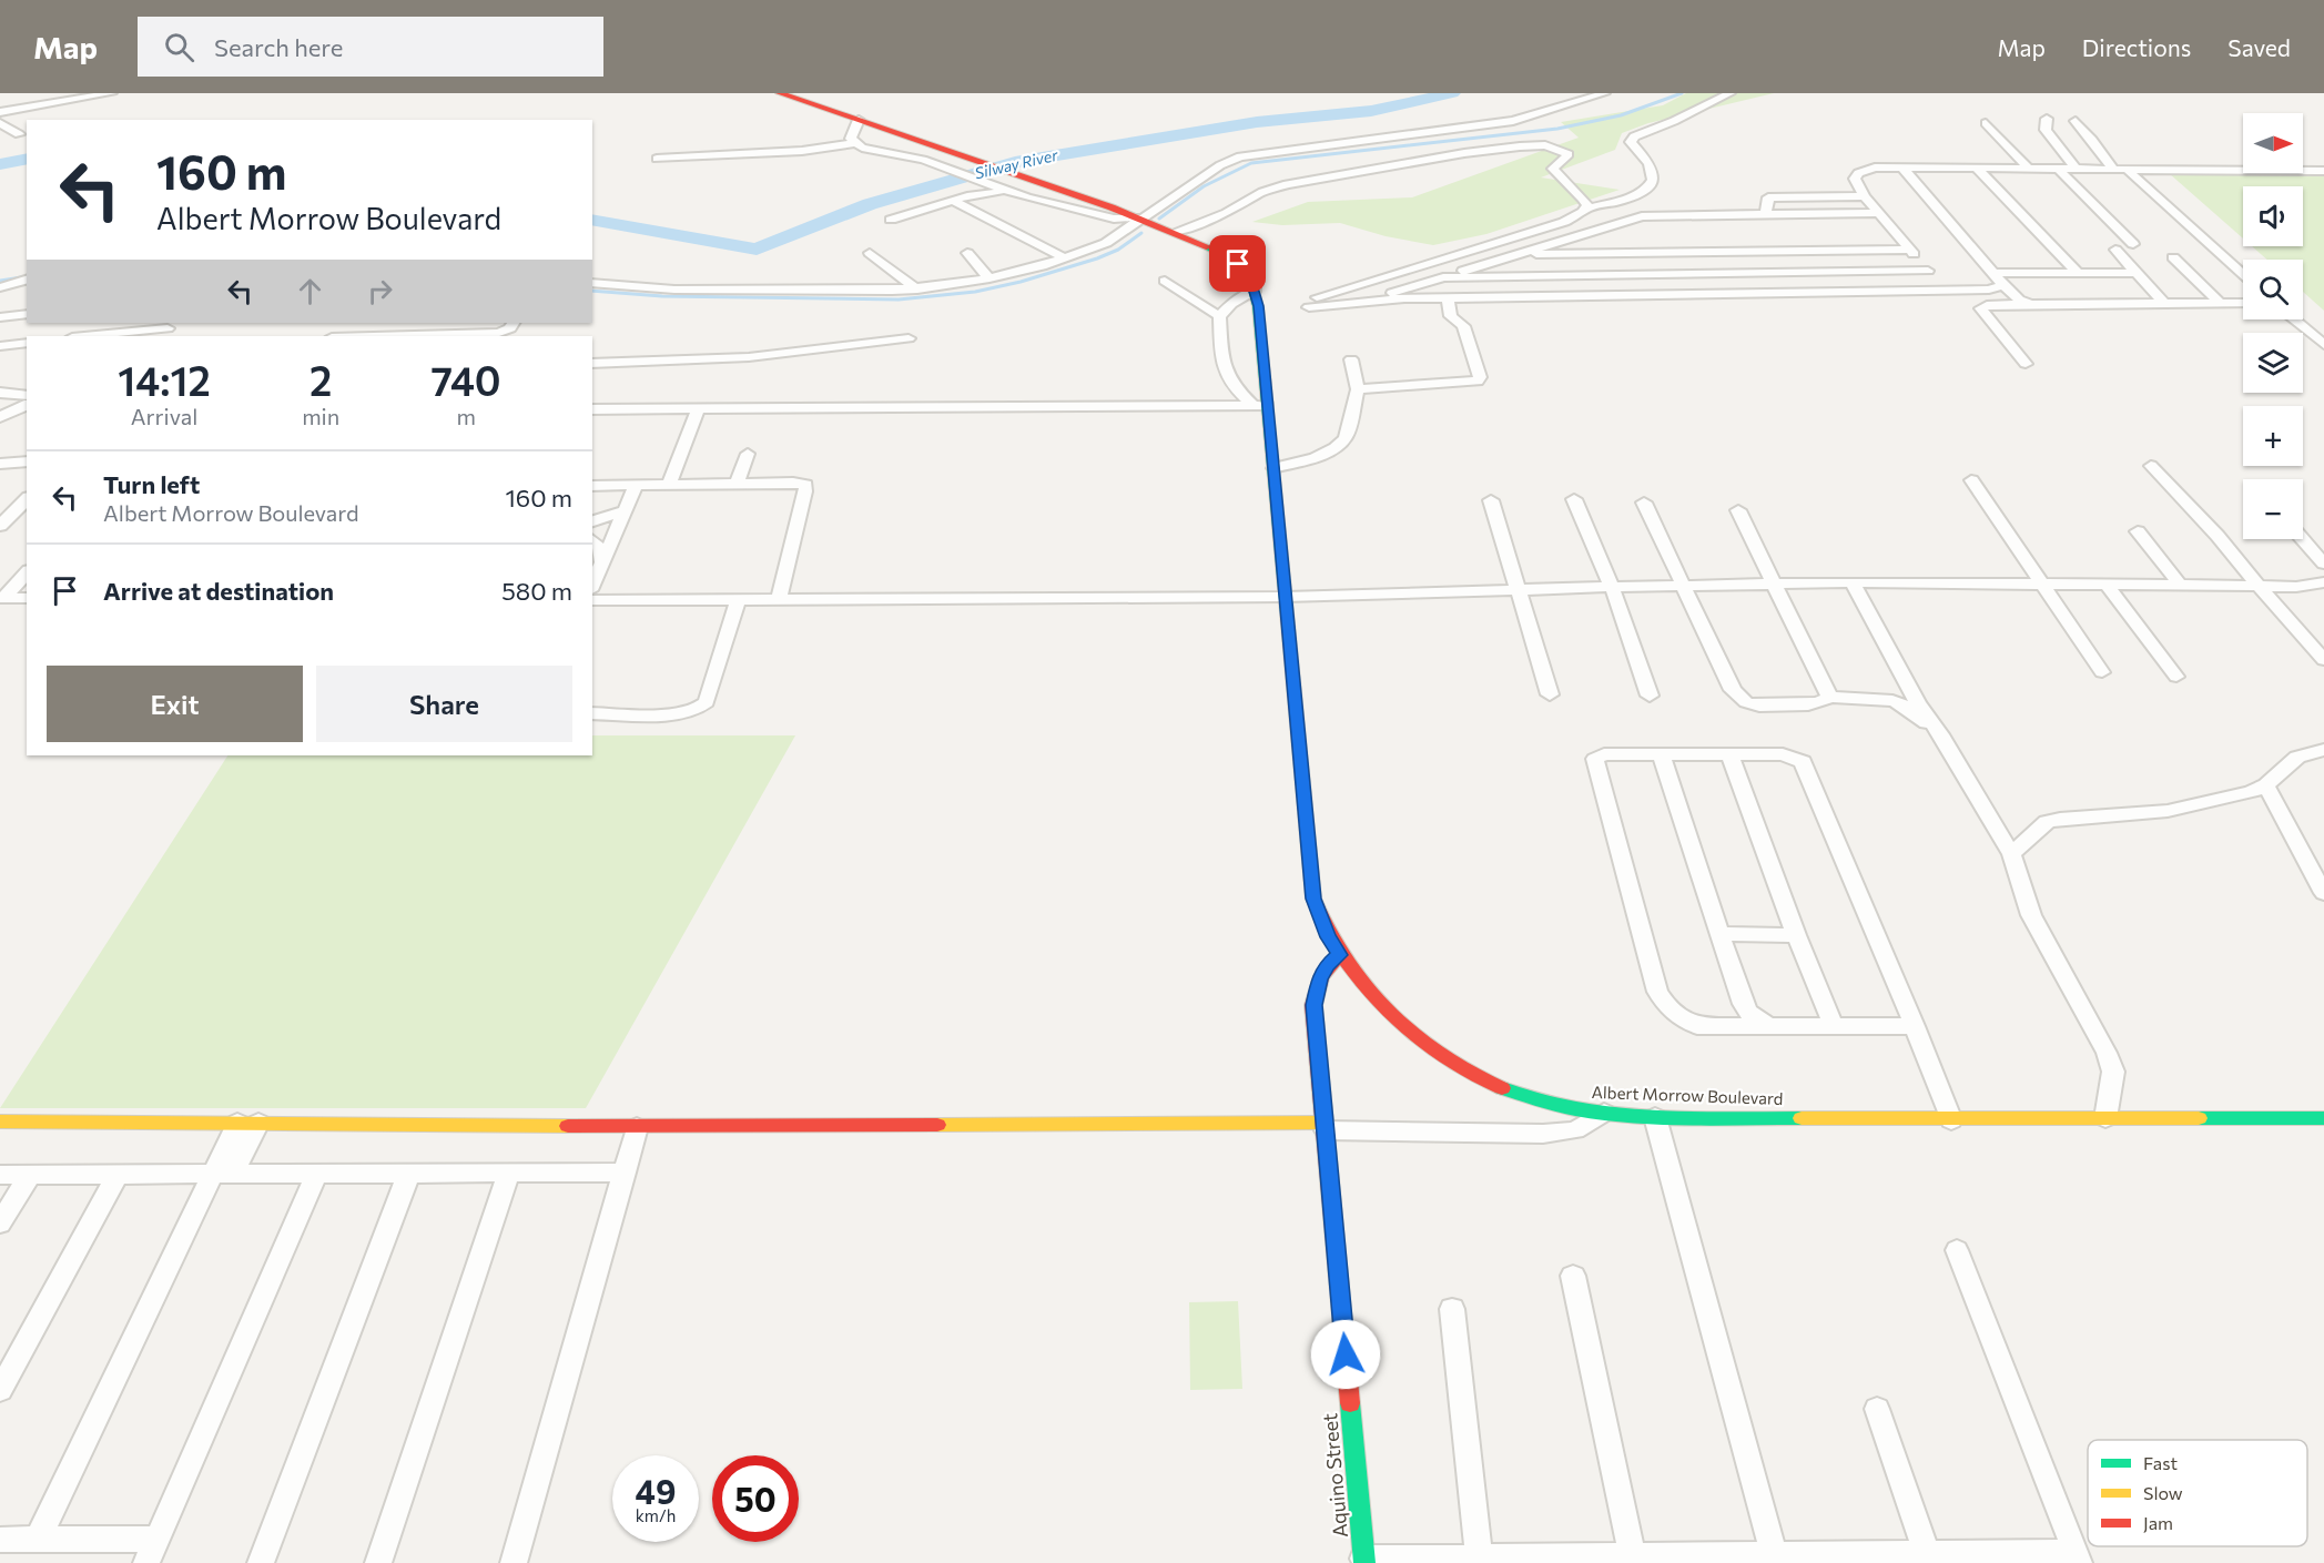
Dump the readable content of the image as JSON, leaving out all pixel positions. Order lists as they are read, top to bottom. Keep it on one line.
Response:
{"streets":{"main road":["Albert Morrow Boulevard","Aquino Street"]},"crossings":[["Albert Morrow Boulevard","Aquino Street"]],"water":["Silway River"],"legend":["Fast","Slow","Jam"],"north":"right","page":{"header":"Map","search":"Search here","nav":["Map","Directions","Saved"],"map_buttons":["+","−"],"turn":["160 m","Albert Morrow Boulevard"],"eta":["14:12","Arrival","2","min","740","m"],"list":[{"name":"Turn left","note":"Albert Morrow Boulevard","value":"160 m"},{"name":"Arrive at destination","value":"580 m"}],"buttons":["Exit","Share"],"speed":"49 km/h","limit":"50"}}
